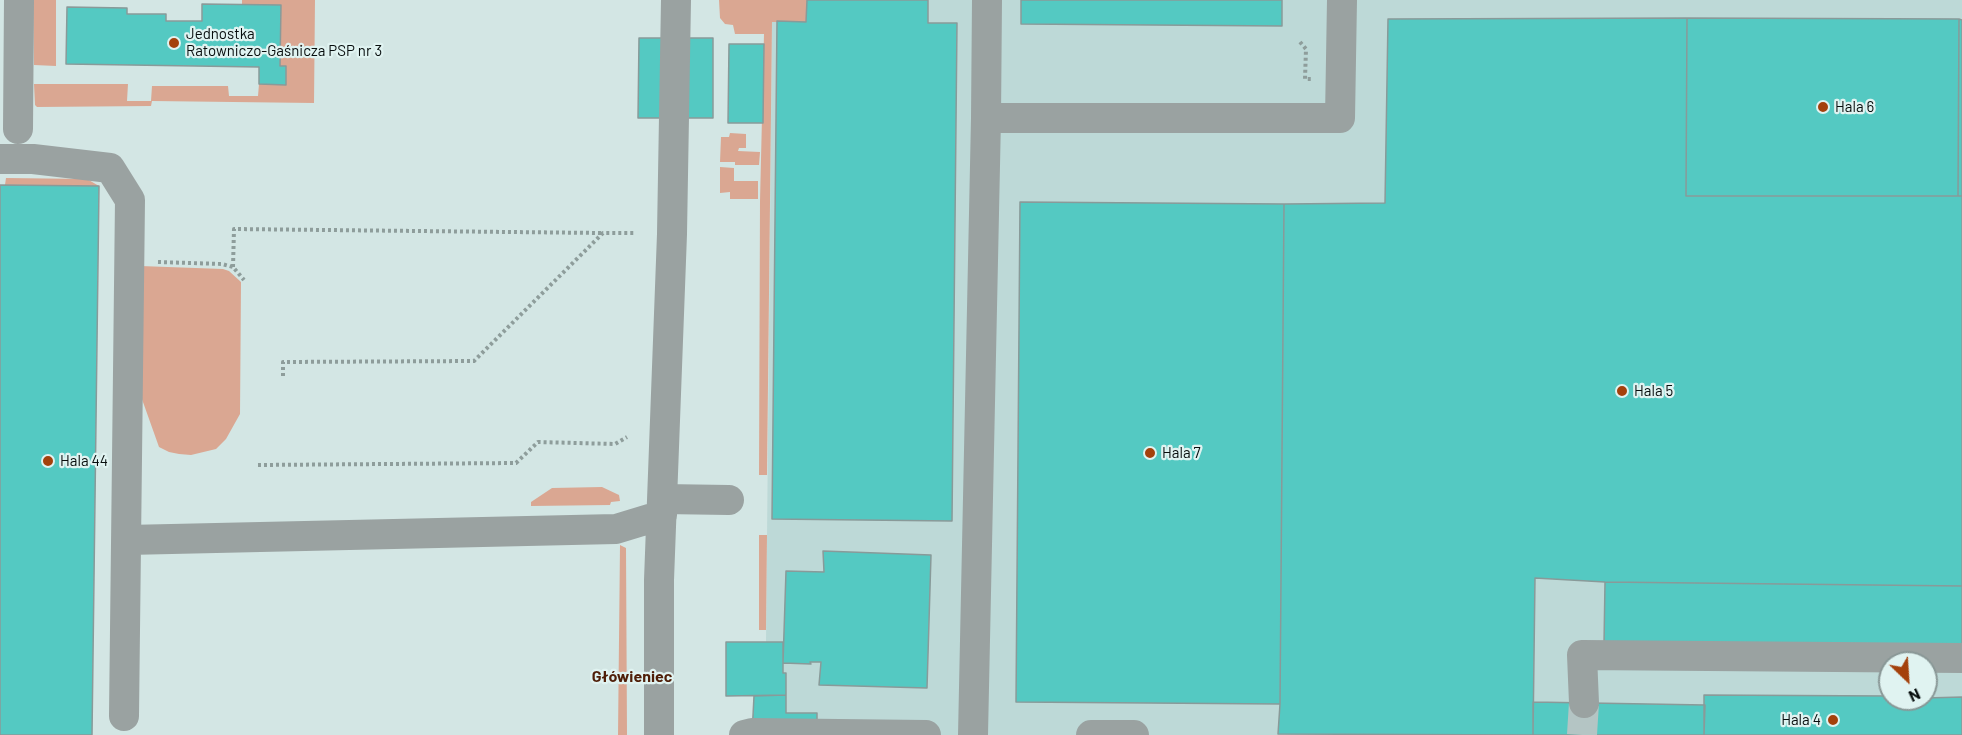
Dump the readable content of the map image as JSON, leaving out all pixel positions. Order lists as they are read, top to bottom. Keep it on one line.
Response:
{"districts":["Główieniec"],"places":["Jednostka Ratowniczo-Gaśnicza PSP nr 3","Hala 6","Hala 5","Hala 7","Hala 44","Hala 4"],"north":"bottom right"}
